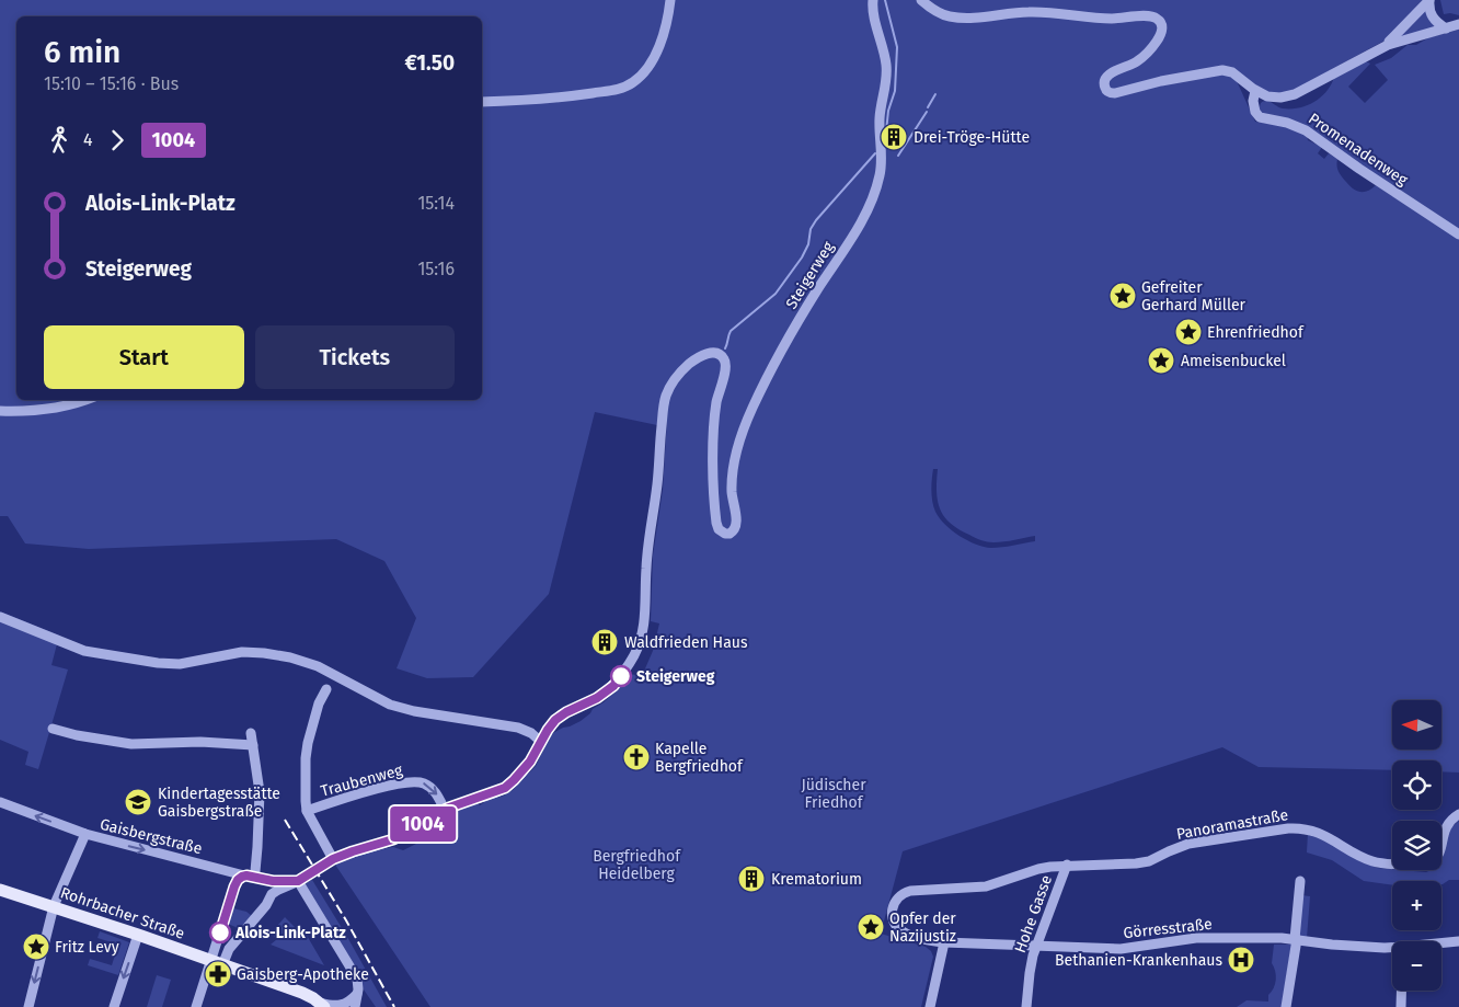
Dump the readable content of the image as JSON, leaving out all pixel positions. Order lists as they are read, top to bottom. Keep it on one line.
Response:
{"streets":{"main road":["Rohrbacher Straße"],"street":["Promenadenweg","Steigerweg","Traubenweg","Panoramastraße","Gaisbergstraße","Hohe Gasse","Görresstraße"]},"crossings":[["Steigerweg","Traubenweg"],["Steigerweg","Gaisbergstraße"],["Steigerweg","Rohrbacher Straße"],["Panoramastraße","Hohe Gasse"],["Panoramastraße","Görresstraße"],["Hohe Gasse","Görresstraße"]],"parks":["Jüdischer Friedhof","Bergfriedhof Heidelberg"],"places":{"building":["Drei-Tröge-Hütte","Waldfrieden Haus","Krematorium"],"place":["Gefreiter Gerhard Müller","Ehrenfriedhof","Ameisenbuckel","Opfer der Nazijustiz","Fritz Levy"],"other":["Steigerweg","Alois-Link-Platz"],"church":["Kapelle Bergfriedhof"],"school or university":["Kindertagesstätte Gaisbergstraße"],"hospital":["Bethanien-Krankenhaus"],"pharmacy":["Gaisberg-Apotheke"]},"lines":["bus line 1004"],"north":"left","page":{"on_map":"1004","heading":["6 min","15:10 – 15:16 · Bus","€1.50"],"legs":["4","1004"],"list":[{"name":"Alois-Link-Platz","value":"15:14"},{"name":"Steigerweg","value":"15:16"}],"buttons":["Start","Tickets"],"map_buttons":["+","−"]}}
